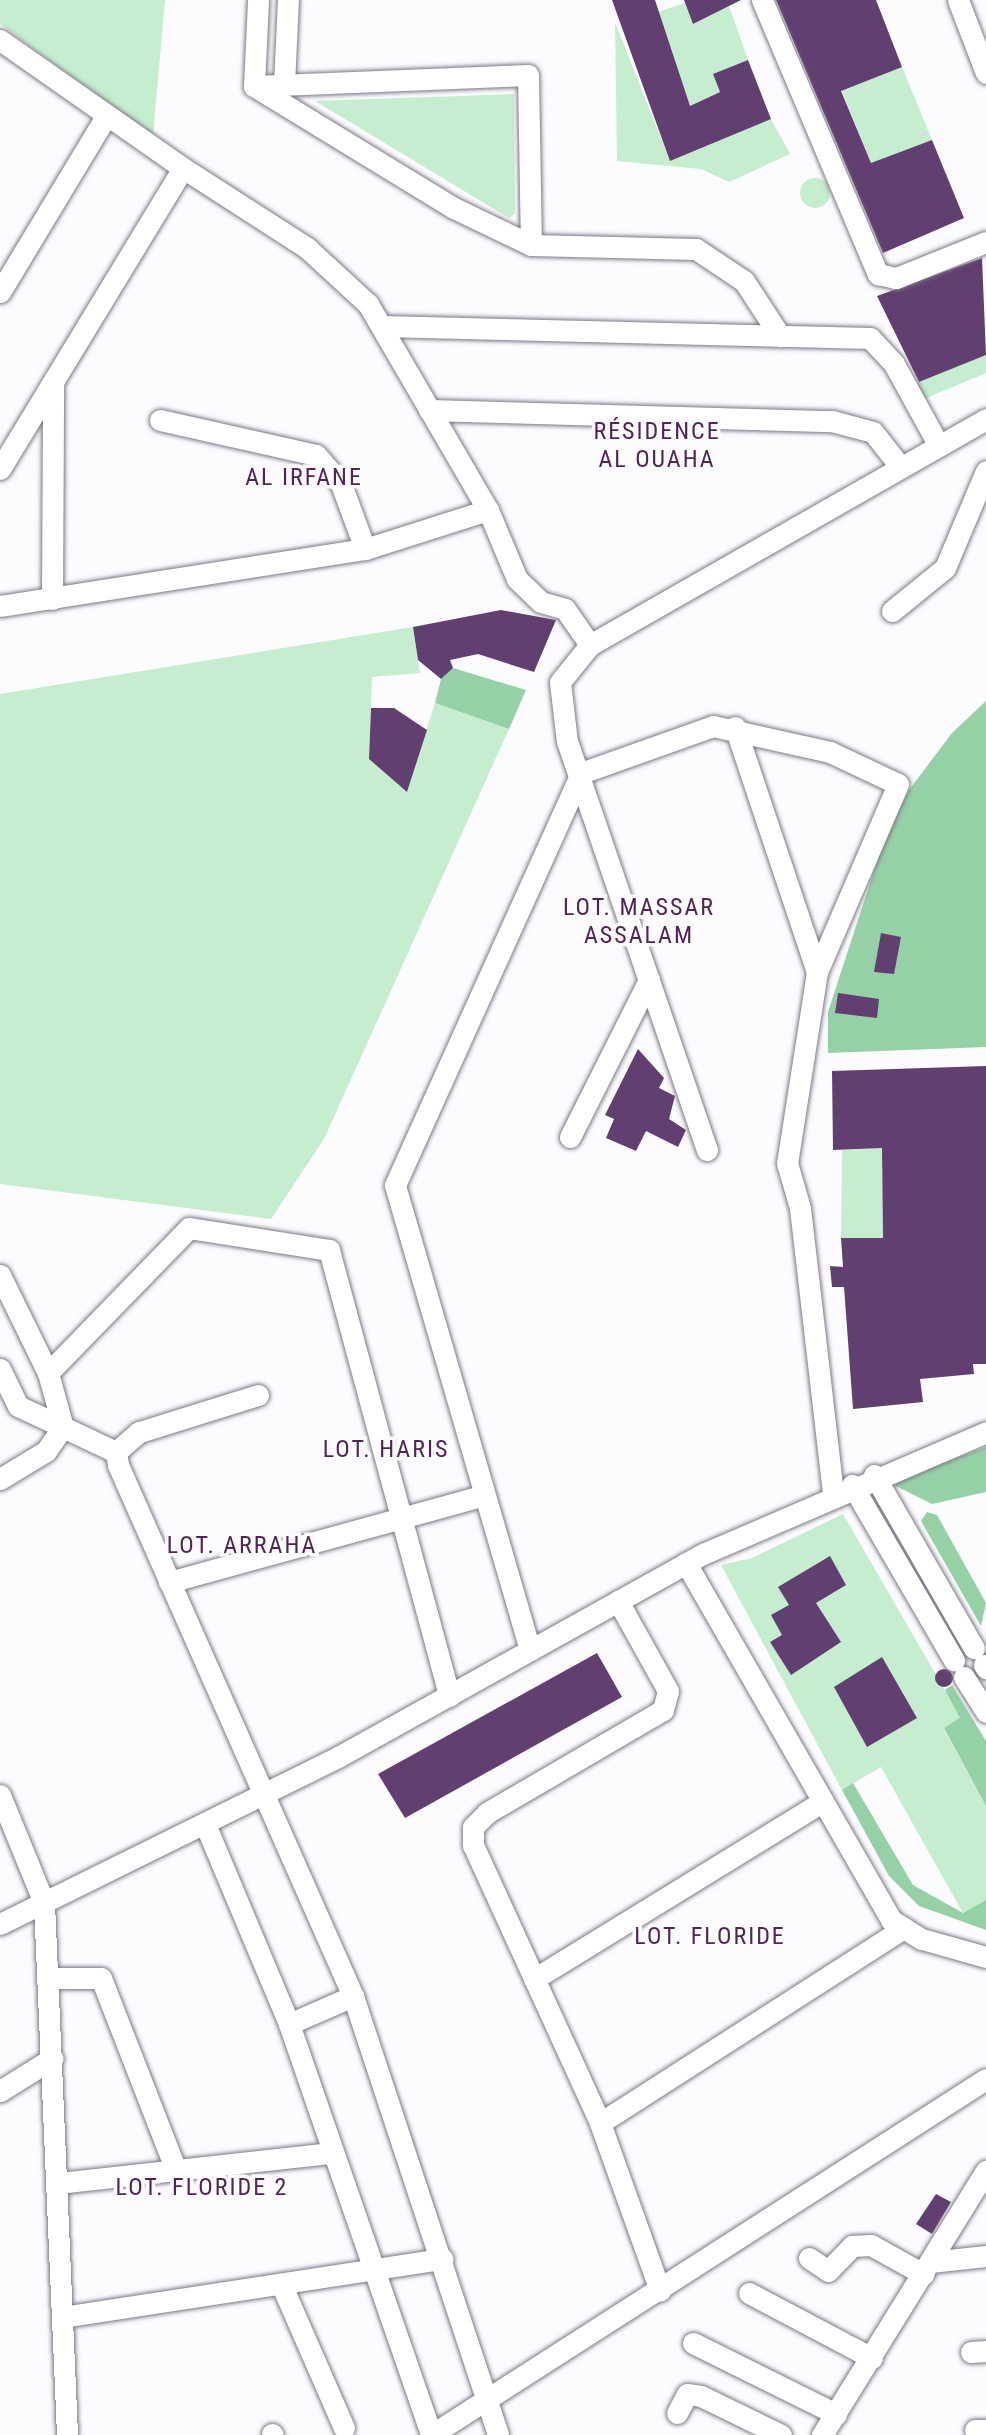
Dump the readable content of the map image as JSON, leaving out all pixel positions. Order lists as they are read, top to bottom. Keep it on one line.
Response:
{"districts":["RÉSIDENCE AL OUAHA","AL IRFANE","LOT. MASSAR ASSALAM","LOT. HARIS","LOT. ARRAHA","LOT. FLORIDE","LOT. FLORIDE 2"]}
